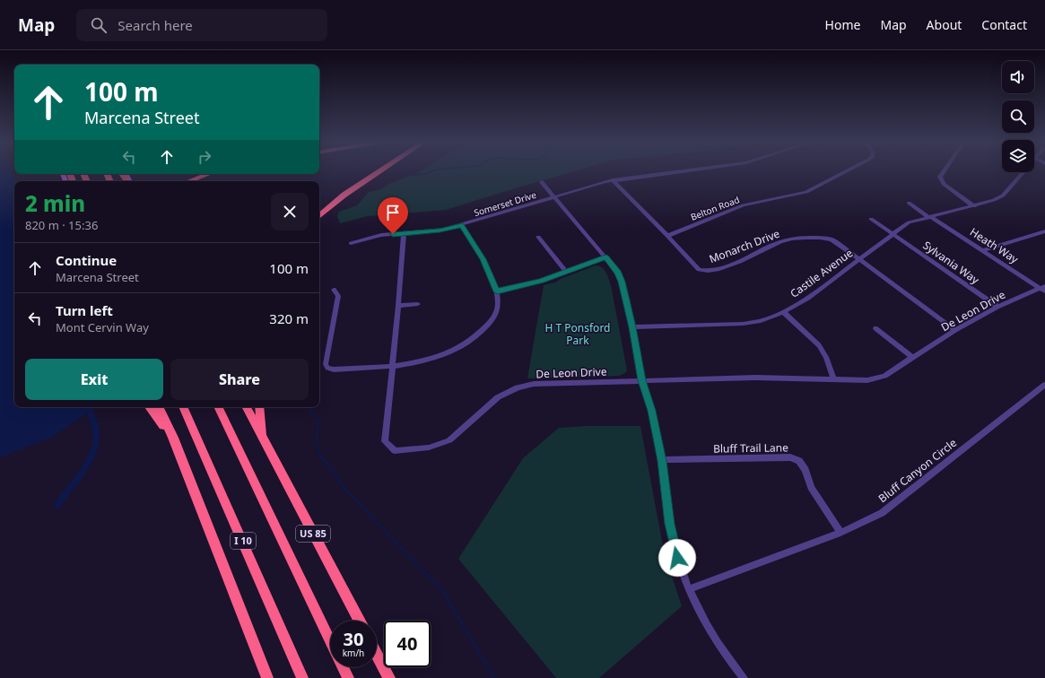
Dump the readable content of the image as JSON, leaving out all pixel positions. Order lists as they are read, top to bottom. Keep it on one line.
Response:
{"streets":{"highway":["US 85","I 10"],"street":["Somerset Drive","Belton Road","Heath Way","Monarch Drive","Sylvania Way","Castile Avenue","De Leon Drive","Bluff Trail Lane","Bluff Canyon Circle"]},"crossings":[["Somerset Drive","Monarch Drive"],["Somerset Drive","De Leon Drive"],["Belton Road","Monarch Drive"],["Heath Way","Castile Avenue"],["Heath Way","De Leon Drive"],["Monarch Drive","Castile Avenue"],["Monarch Drive","De Leon Drive"],["Sylvania Way","Castile Avenue"],["Sylvania Way","De Leon Drive"],["Bluff Trail Lane","Bluff Canyon Circle"]],"parks":["H T Ponsford Park"],"page":{"header":"Map","search":"Search here","nav":["Home","Map","About","Contact"],"turn":["100 m","Marcena Street"],"heading":["2 min","820 m · 15:36"],"list":[{"name":"Continue","note":"Marcena Street","value":"100 m"},{"name":"Turn left","note":"Mont Cervin Way","value":"320 m"}],"buttons":["Exit","Share"],"speed":"30 km/h","limit":"40"}}
